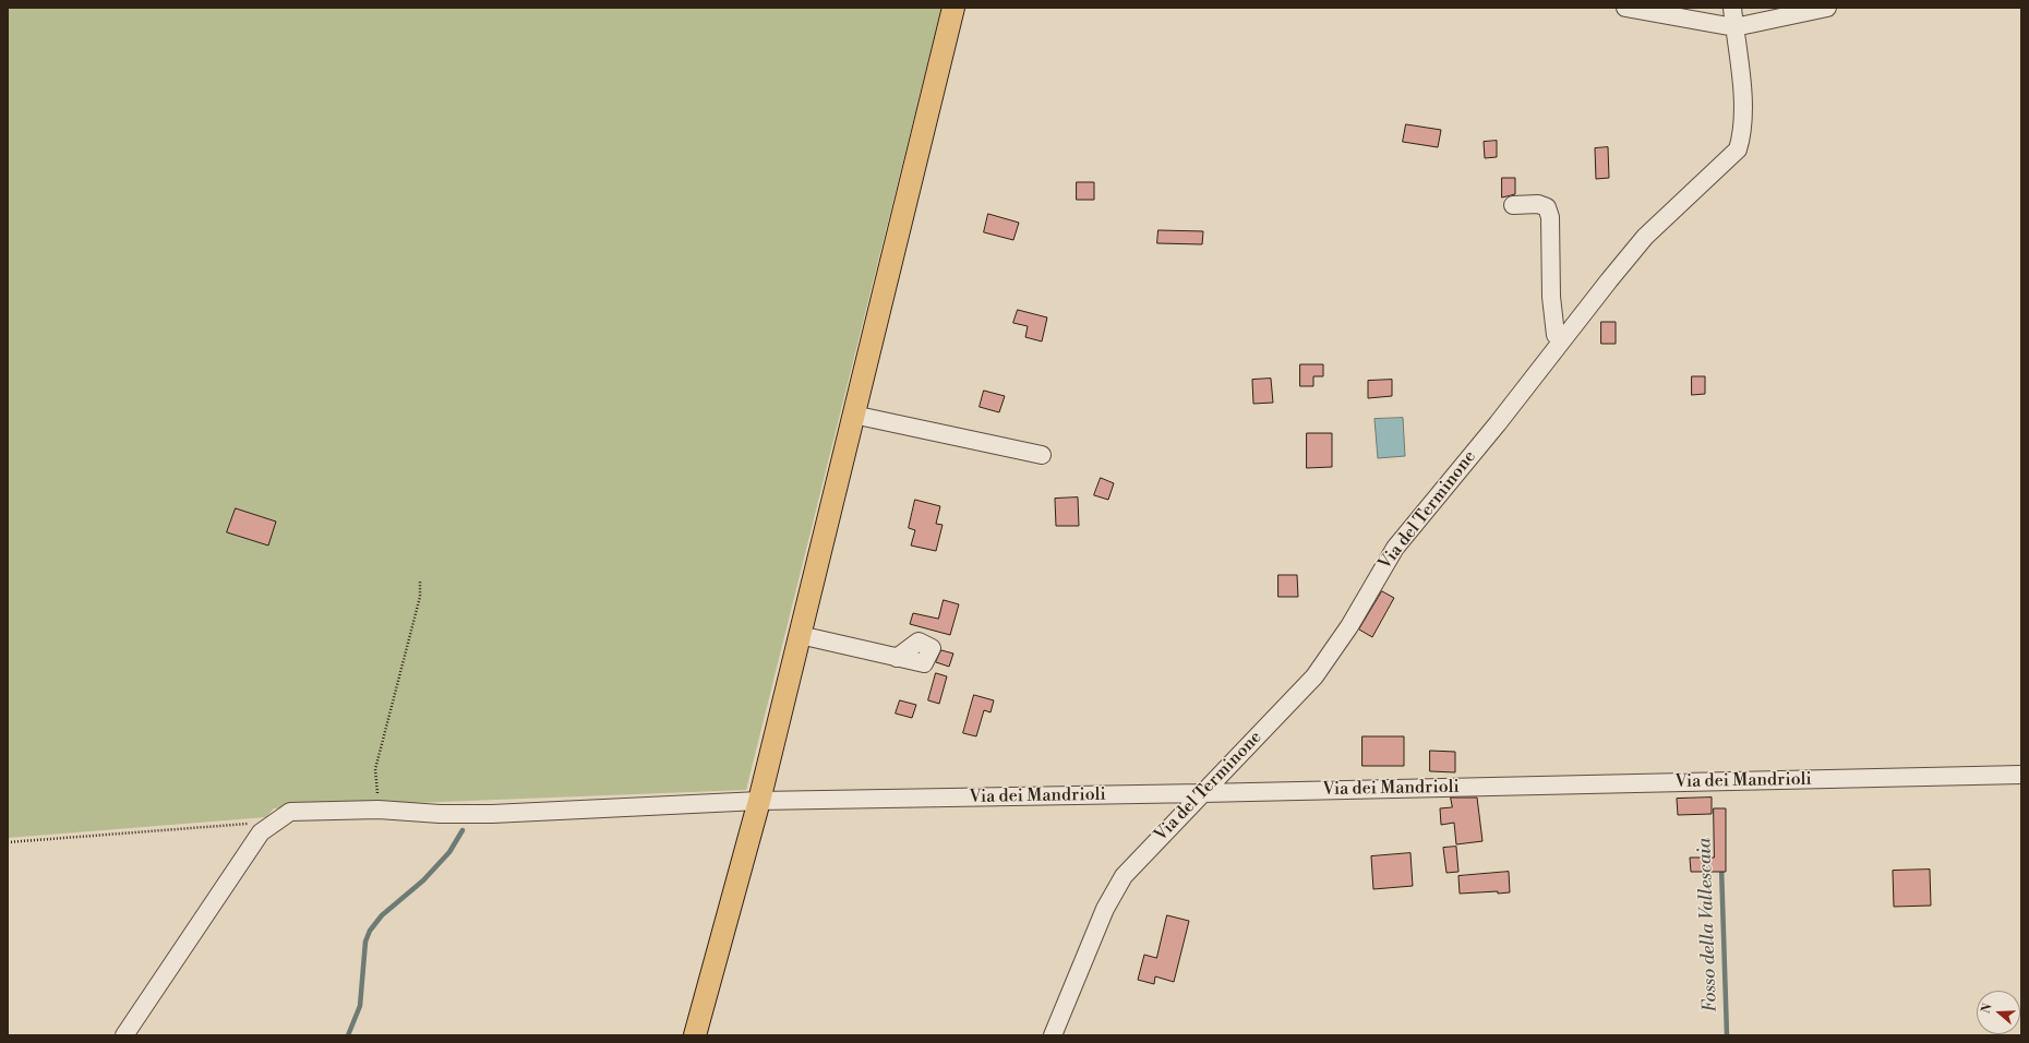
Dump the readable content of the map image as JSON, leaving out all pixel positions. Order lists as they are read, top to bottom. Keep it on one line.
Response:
{"streets":{"street":["Via del Terminone","Via dei Mandrioli"]},"crossings":[["Via del Terminone","Via dei Mandrioli"]],"water":["Fosso della Vallescaia"],"north":"left"}
